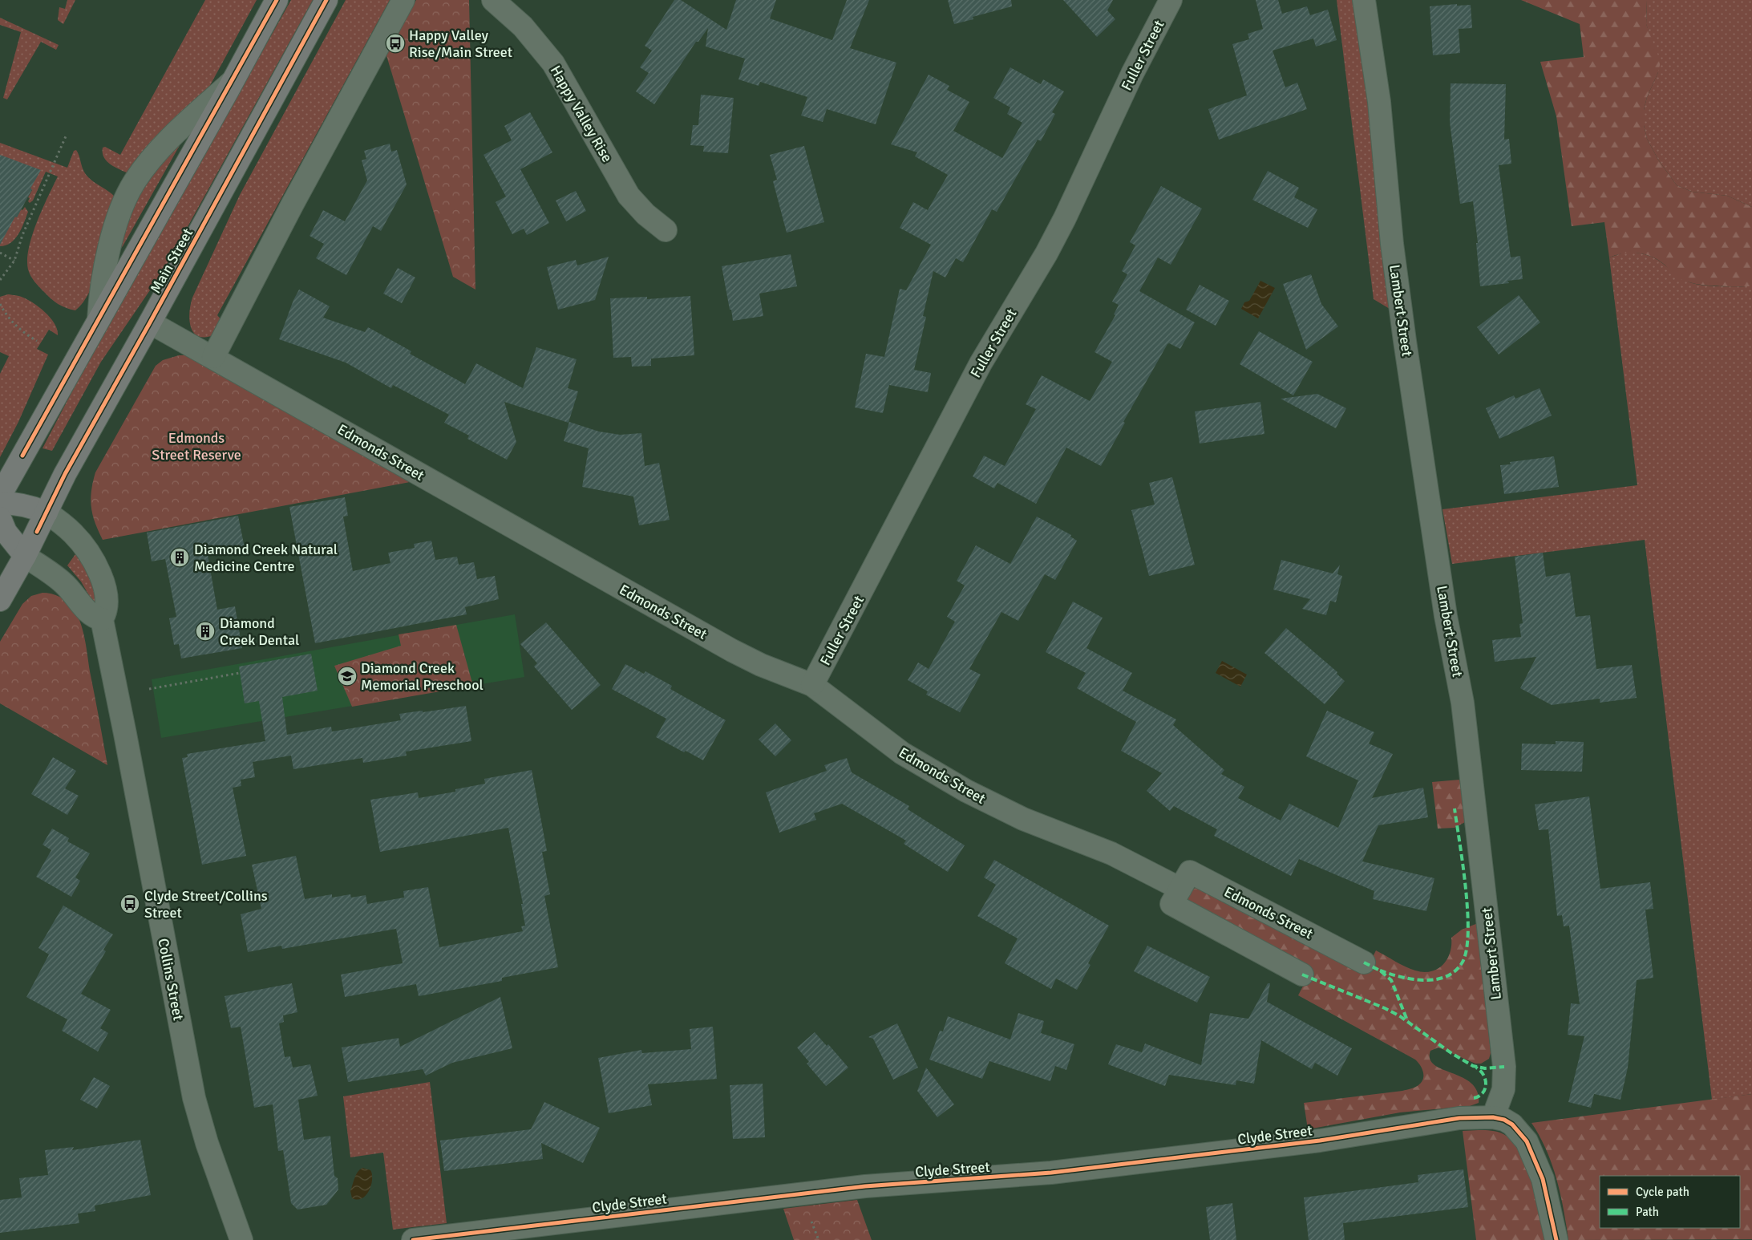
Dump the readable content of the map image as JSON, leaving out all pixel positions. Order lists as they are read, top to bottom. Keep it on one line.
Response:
{"streets":{"main road":["Main Street","Collins Street"],"street":["Fuller Street","Happy Valley Rise","Lambert Street","Edmonds Street","Clyde Street"]},"crossings":[["Fuller Street","Edmonds Street"],["Main Street","Edmonds Street"],["Main Street","Collins Street"],["Lambert Street","Clyde Street"]],"parks":["Edmonds Street Reserve"],"places":{"bus stop":["Happy Valley Rise/Main Street","Clyde Street/Collins Street"],"building":["Diamond Creek Natural Medicine Centre","Diamond Creek Dental"],"school or university":["Diamond Creek Memorial Preschool"]},"legend":["Cycle path","Path"]}
